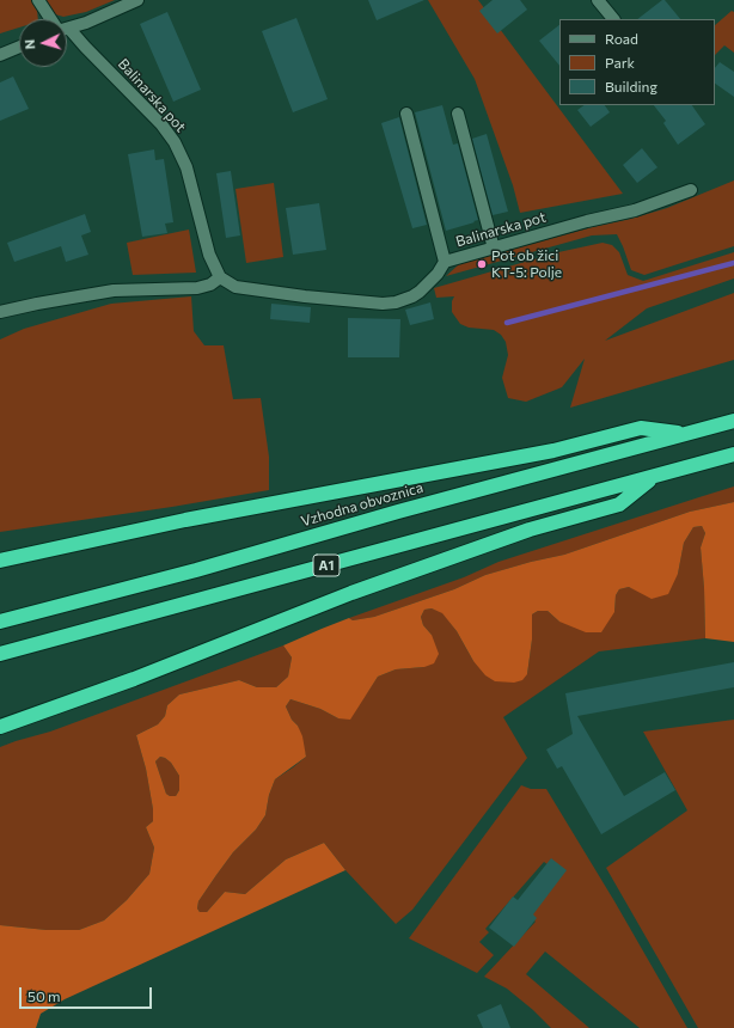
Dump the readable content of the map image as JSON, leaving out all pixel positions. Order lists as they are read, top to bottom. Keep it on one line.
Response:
{"streets":{"highway":["Vzhodna obvoznica","A1"],"street":["Balinarska pot"]},"places":["Pot ob žici KT-5: Polje"],"legend":["Road","Park","Building"],"scale_bar":"50 m","north":"left"}
